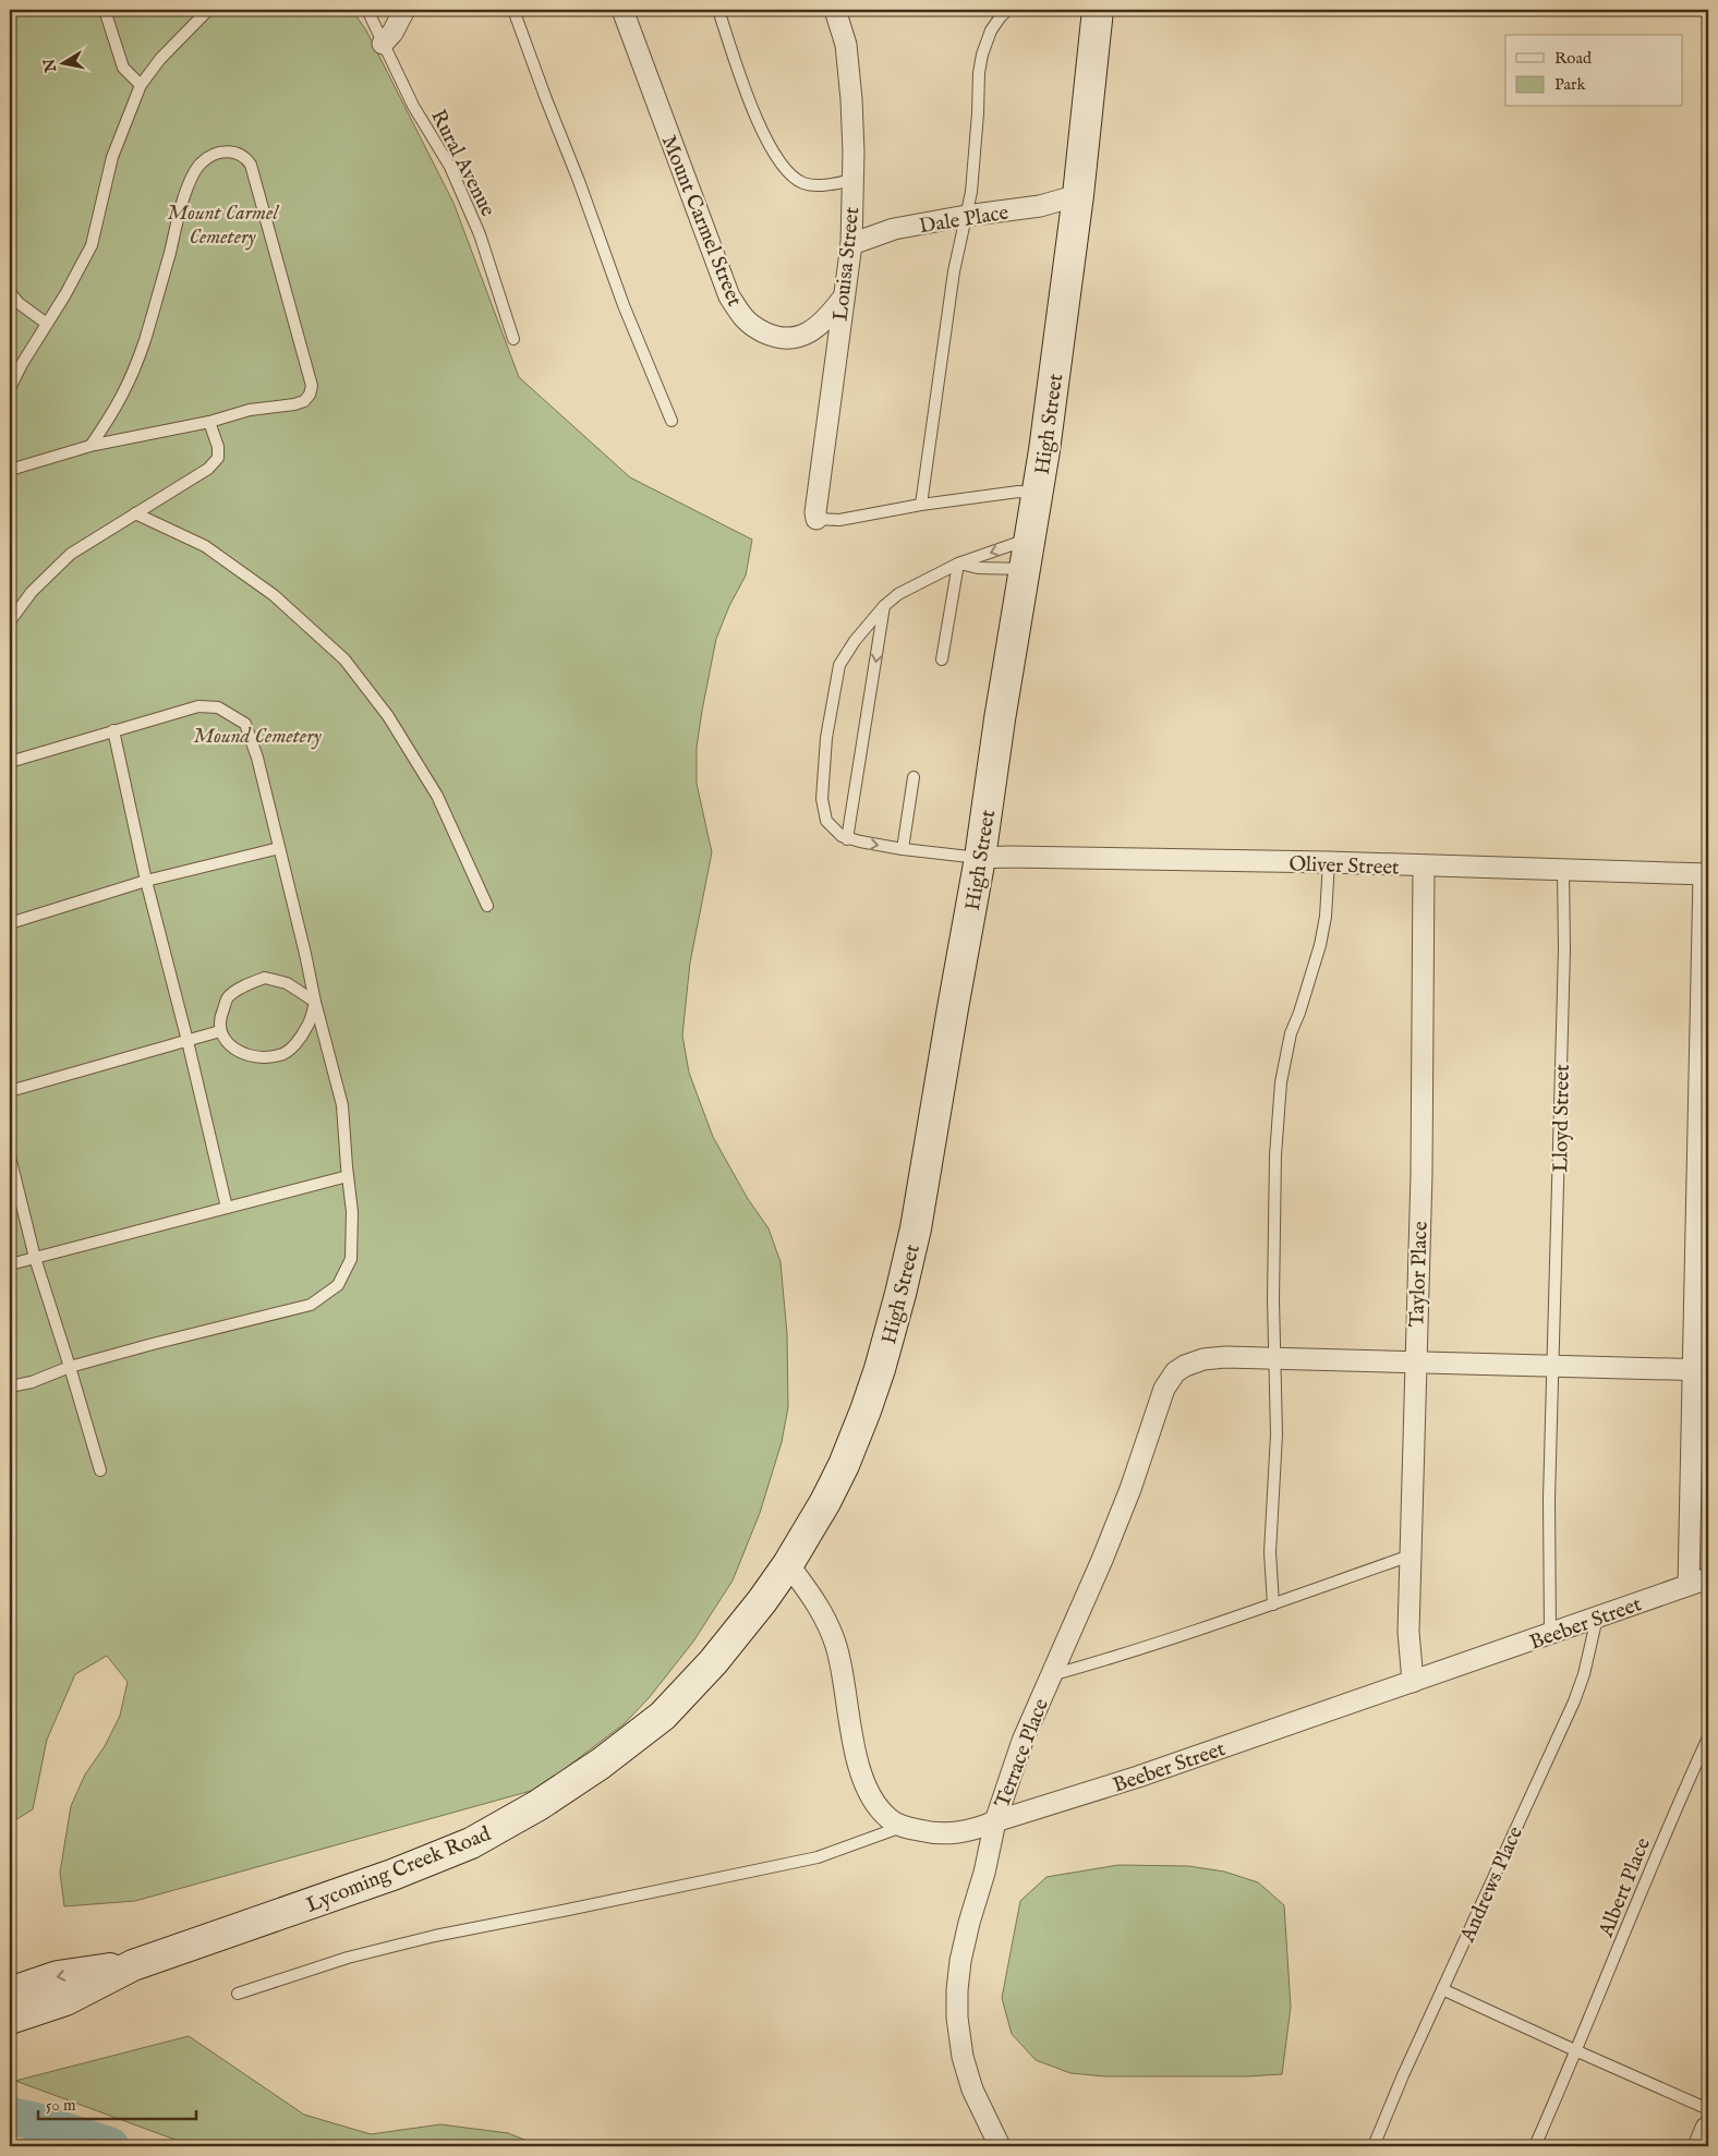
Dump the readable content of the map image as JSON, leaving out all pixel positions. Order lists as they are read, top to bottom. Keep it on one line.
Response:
{"streets":{"main road":["High Street","Lycoming Creek Road"],"street":["Dale Place","Mount Carmel Street","Louisa Street","Oliver Street","Taylor Place","Beeber Street","Terrace Place"],"lane":["Rural Avenue","Lloyd Street","Andrews Place","Albert Place"]},"crossings":[["Dale Place","Louisa Street"],["Dale Place","High Street"],["Mount Carmel Street","Louisa Street"],["High Street","Oliver Street"],["High Street","Beeber Street"],["High Street","Lycoming Creek Road"],["Oliver Street","Lloyd Street"],["Oliver Street","Taylor Place"],["Lloyd Street","Beeber Street"],["Taylor Place","Beeber Street"],["Beeber Street","Terrace Place"],["Beeber Street","Andrews Place"]],"parks":["Mount Carmel Cemetery","Mound Cemetery"],"legend":["Road","Park"],"scale_bar":"50 m","north":"left"}
